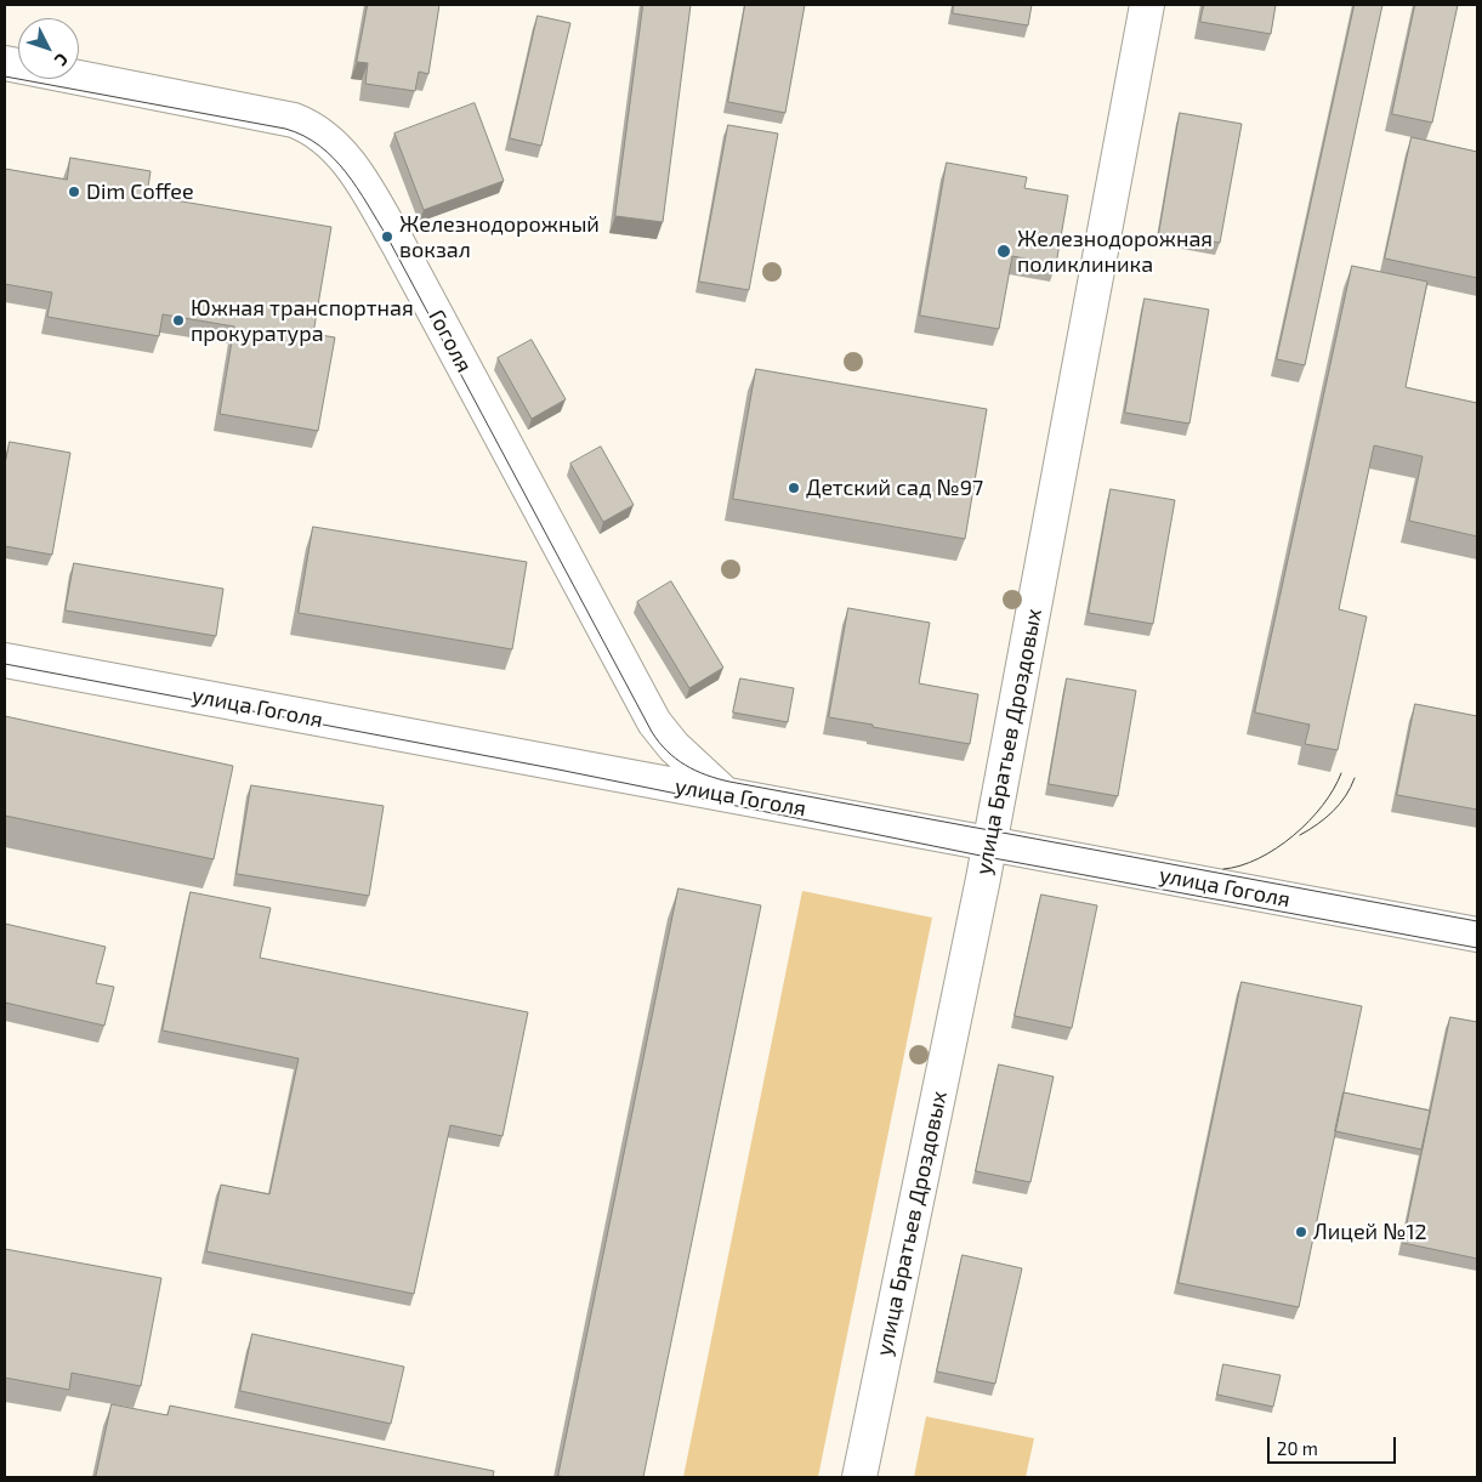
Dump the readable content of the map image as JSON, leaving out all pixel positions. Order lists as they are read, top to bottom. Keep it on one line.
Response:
{"streets":{"street":["Гоголя","улица Гоголя","улица Братьев Дроздовых"]},"crossings":[["Гоголя","улица Гоголя"],["улица Гоголя","улица Братьев Дроздовых"]],"places":["Dim Coffee","Железнодорожный вокзал","Железнодорожная поликлиника","Южная транспортная прокуратура","Детский сад №97","Лицей №12"],"scale_bar":"20 m","north":"bottom right"}
